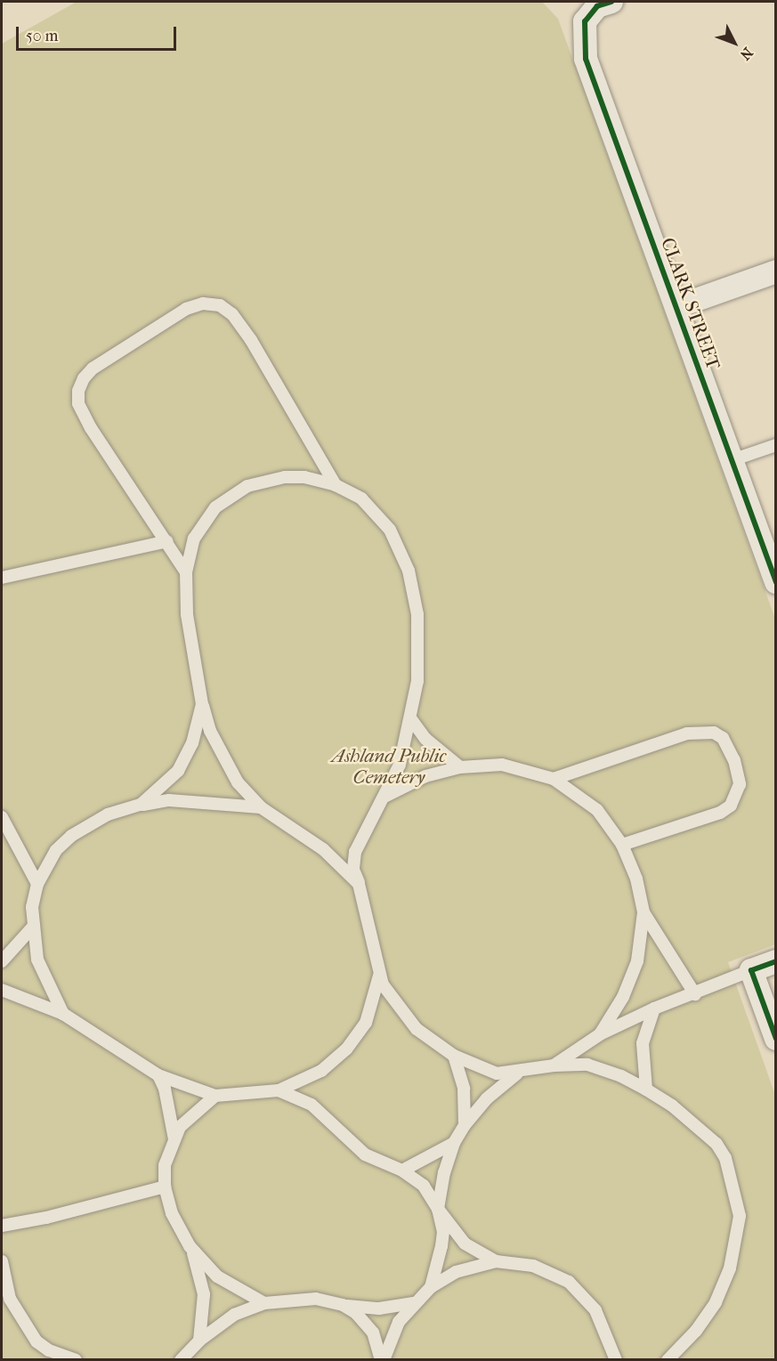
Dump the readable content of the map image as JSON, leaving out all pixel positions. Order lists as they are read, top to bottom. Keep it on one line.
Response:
{"streets":{"street":["CLARK STREET"]},"parks":["Ashland Public Cemetery"],"scale_bar":"50 m","north":"bottom right"}
